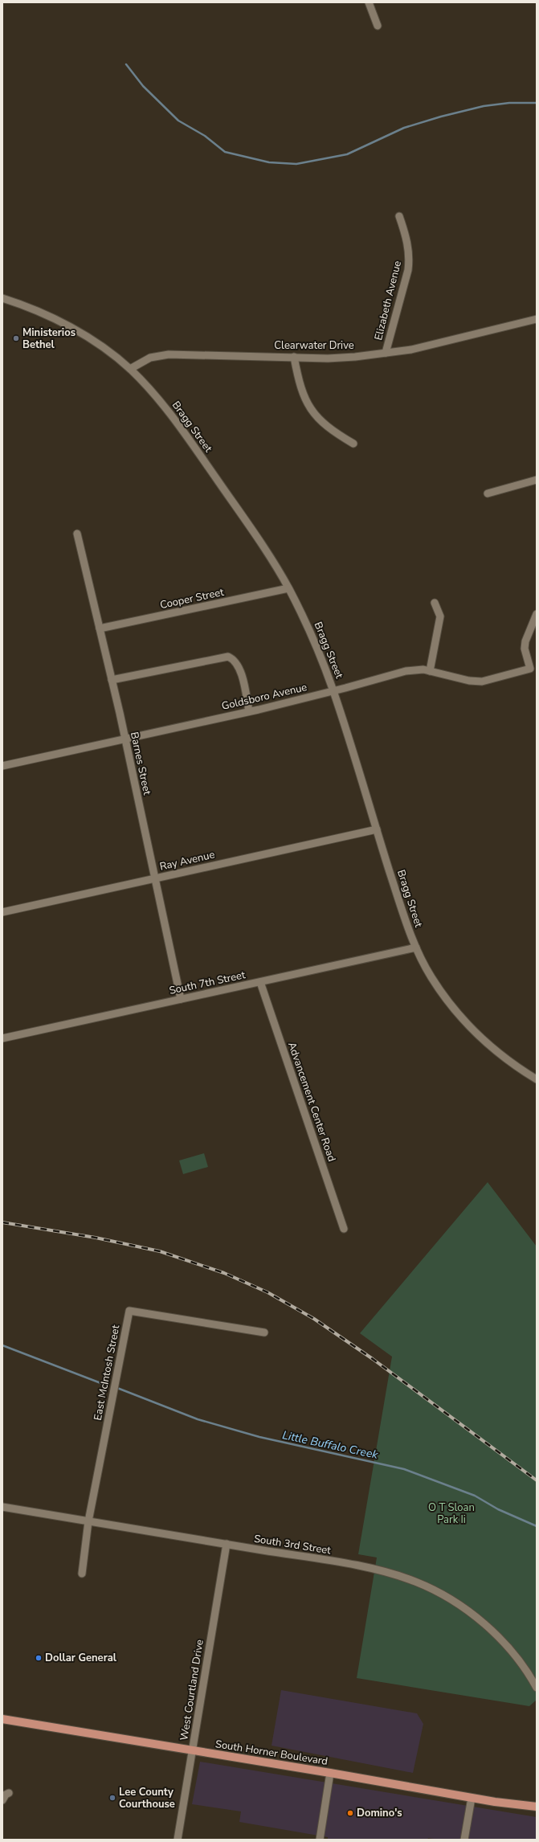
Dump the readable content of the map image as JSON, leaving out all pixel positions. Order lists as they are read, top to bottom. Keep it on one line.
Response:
{"streets":{"main road":["South Horner Boulevard"],"street":["Elizabeth Avenue","Clearwater Drive","Bragg Street","Cooper Street","Goldsboro Avenue","Barnes Street","Ray Avenue","South 7th Street","Advancement Center Road","East McIntosh Street","South 3rd Street","West Courtland Drive"]},"crossings":[["Elizabeth Avenue","Clearwater Drive"],["Clearwater Drive","Bragg Street"],["Bragg Street","Cooper Street"],["Bragg Street","Goldsboro Avenue"],["Bragg Street","Ray Avenue"],["Bragg Street","South 7th Street"],["Cooper Street","Barnes Street"],["Goldsboro Avenue","Barnes Street"],["Barnes Street","Ray Avenue"],["Barnes Street","South 7th Street"],["South 7th Street","Advancement Center Road"],["East McIntosh Street","South 3rd Street"],["South 3rd Street","West Courtland Drive"],["West Courtland Drive","South Horner Boulevard"]],"water":["Little Buffalo Creek"],"parks":["O T Sloan Park Ii"],"places":["Ministerios Bethel","Dollar General","Lee County Courthouse","Domino's"]}
